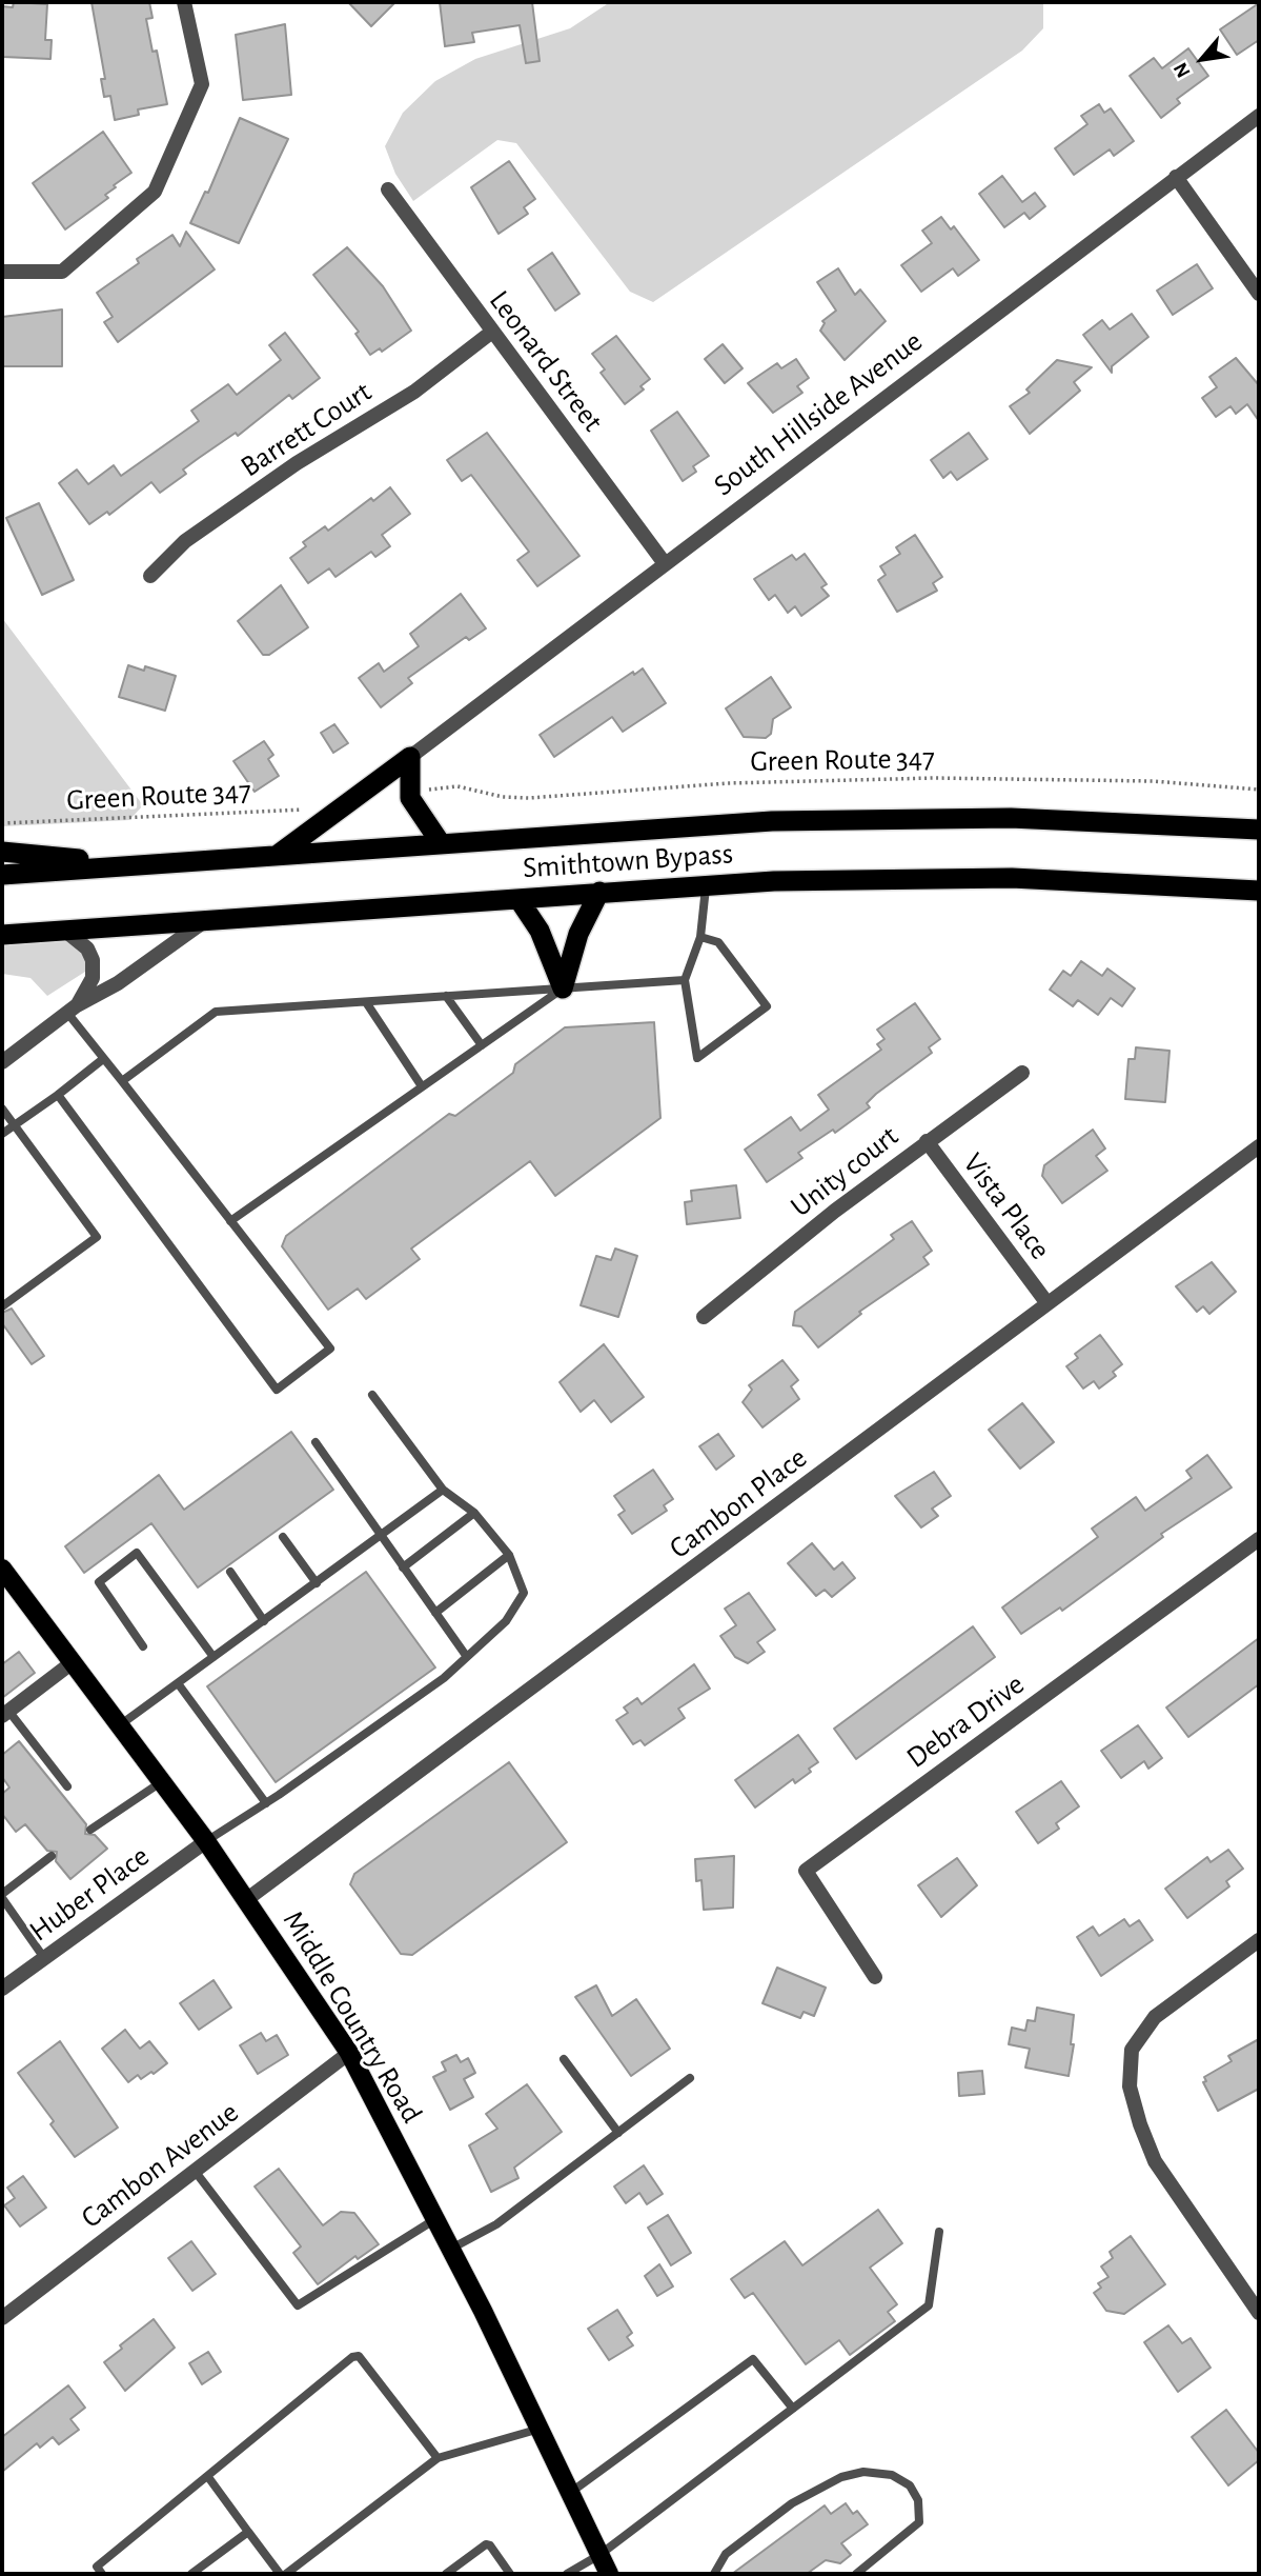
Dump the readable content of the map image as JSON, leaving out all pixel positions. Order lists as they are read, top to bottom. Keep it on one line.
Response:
{"streets":{"highway":["Smithtown Bypass"],"main road":["Middle Country Road"],"street":["Leonard Street","South Hillside Avenue","Barrett Court","Unity court","Vista Place","Cambon Place","Debra Drive","Huber Place","Cambon Avenue"],"path":["Green Route 347"]},"crossings":[["Leonard Street","South Hillside Avenue"],["Leonard Street","Barrett Court"],["Unity court","Vista Place"],["Vista Place","Cambon Place"],["Cambon Place","Middle Country Road"],["Huber Place","Middle Country Road"],["Middle Country Road","Cambon Avenue"]],"north":"bottom left"}
